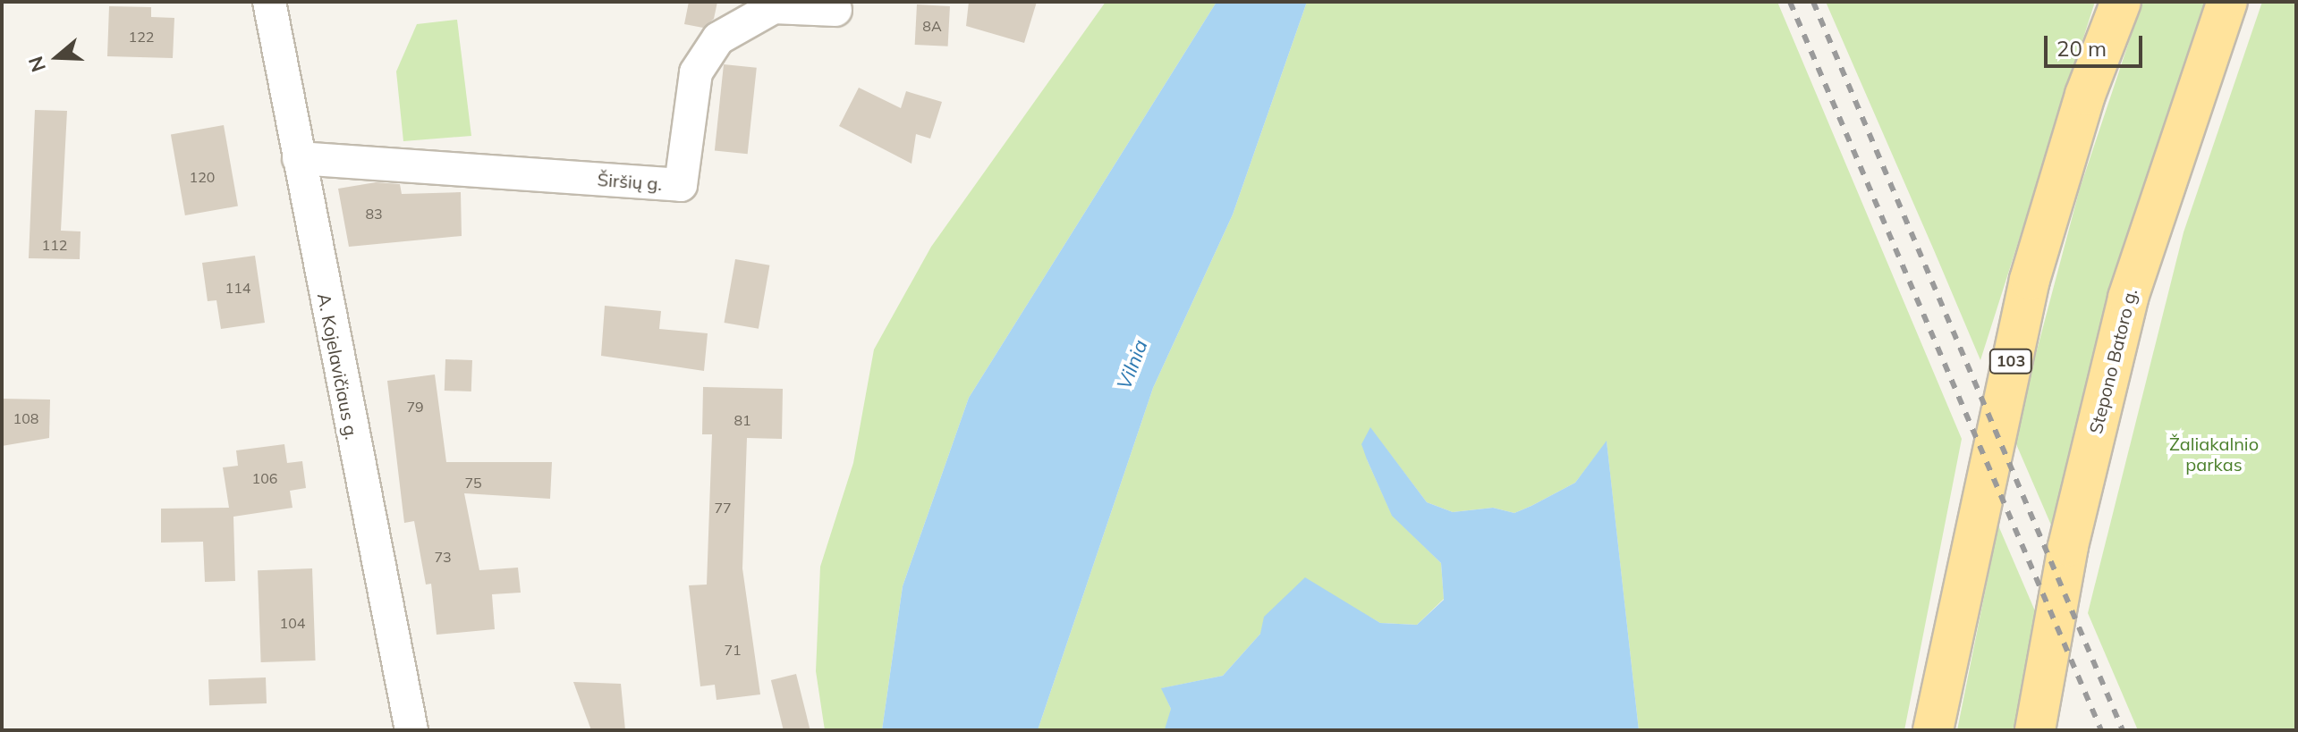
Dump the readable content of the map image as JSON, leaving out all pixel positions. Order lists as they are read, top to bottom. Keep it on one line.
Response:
{"streets":{"main road":["103","Stepono Batoro g."],"street":["Širšių g.","A. Kojelavičiaus g."]},"crossings":[["Širšių g.","A. Kojelavičiaus g."]],"water":["Vilnia"],"parks":["Žaliakalnio parkas"],"house_numbers":["8A","122","120","83","112","114","79","108","81","106","75","77","73","104","71"],"scale_bar":"20 m","north":"left"}
